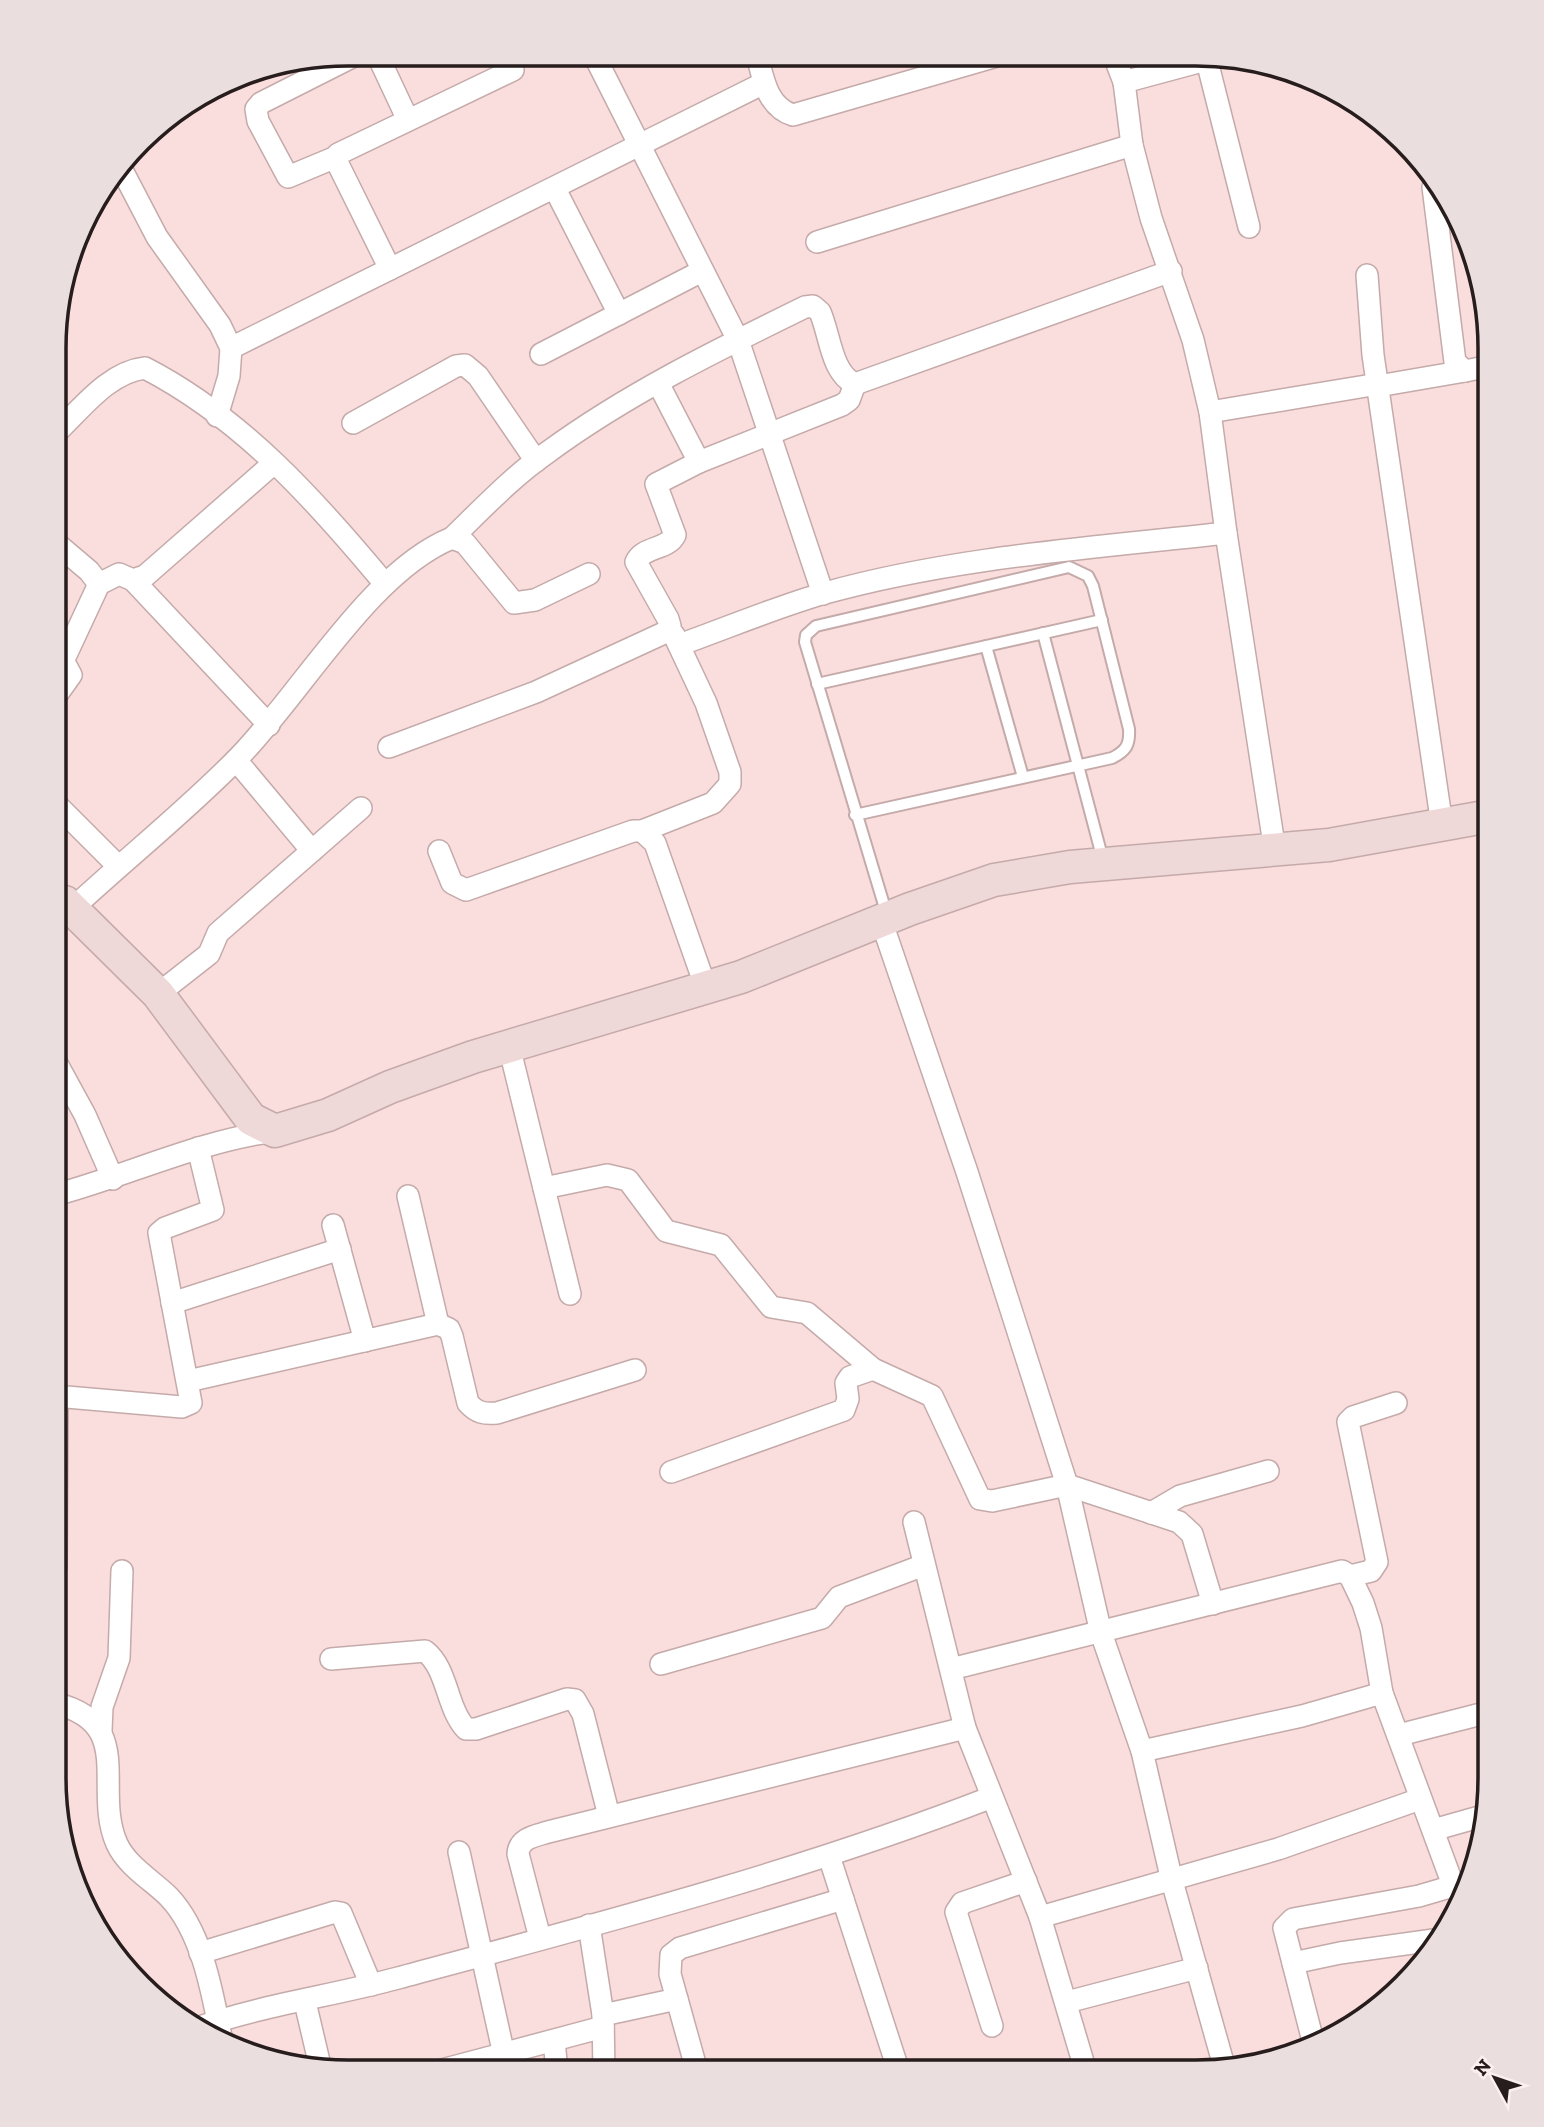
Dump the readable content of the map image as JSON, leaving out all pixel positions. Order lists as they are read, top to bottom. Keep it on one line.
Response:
{"north":"top left"}
